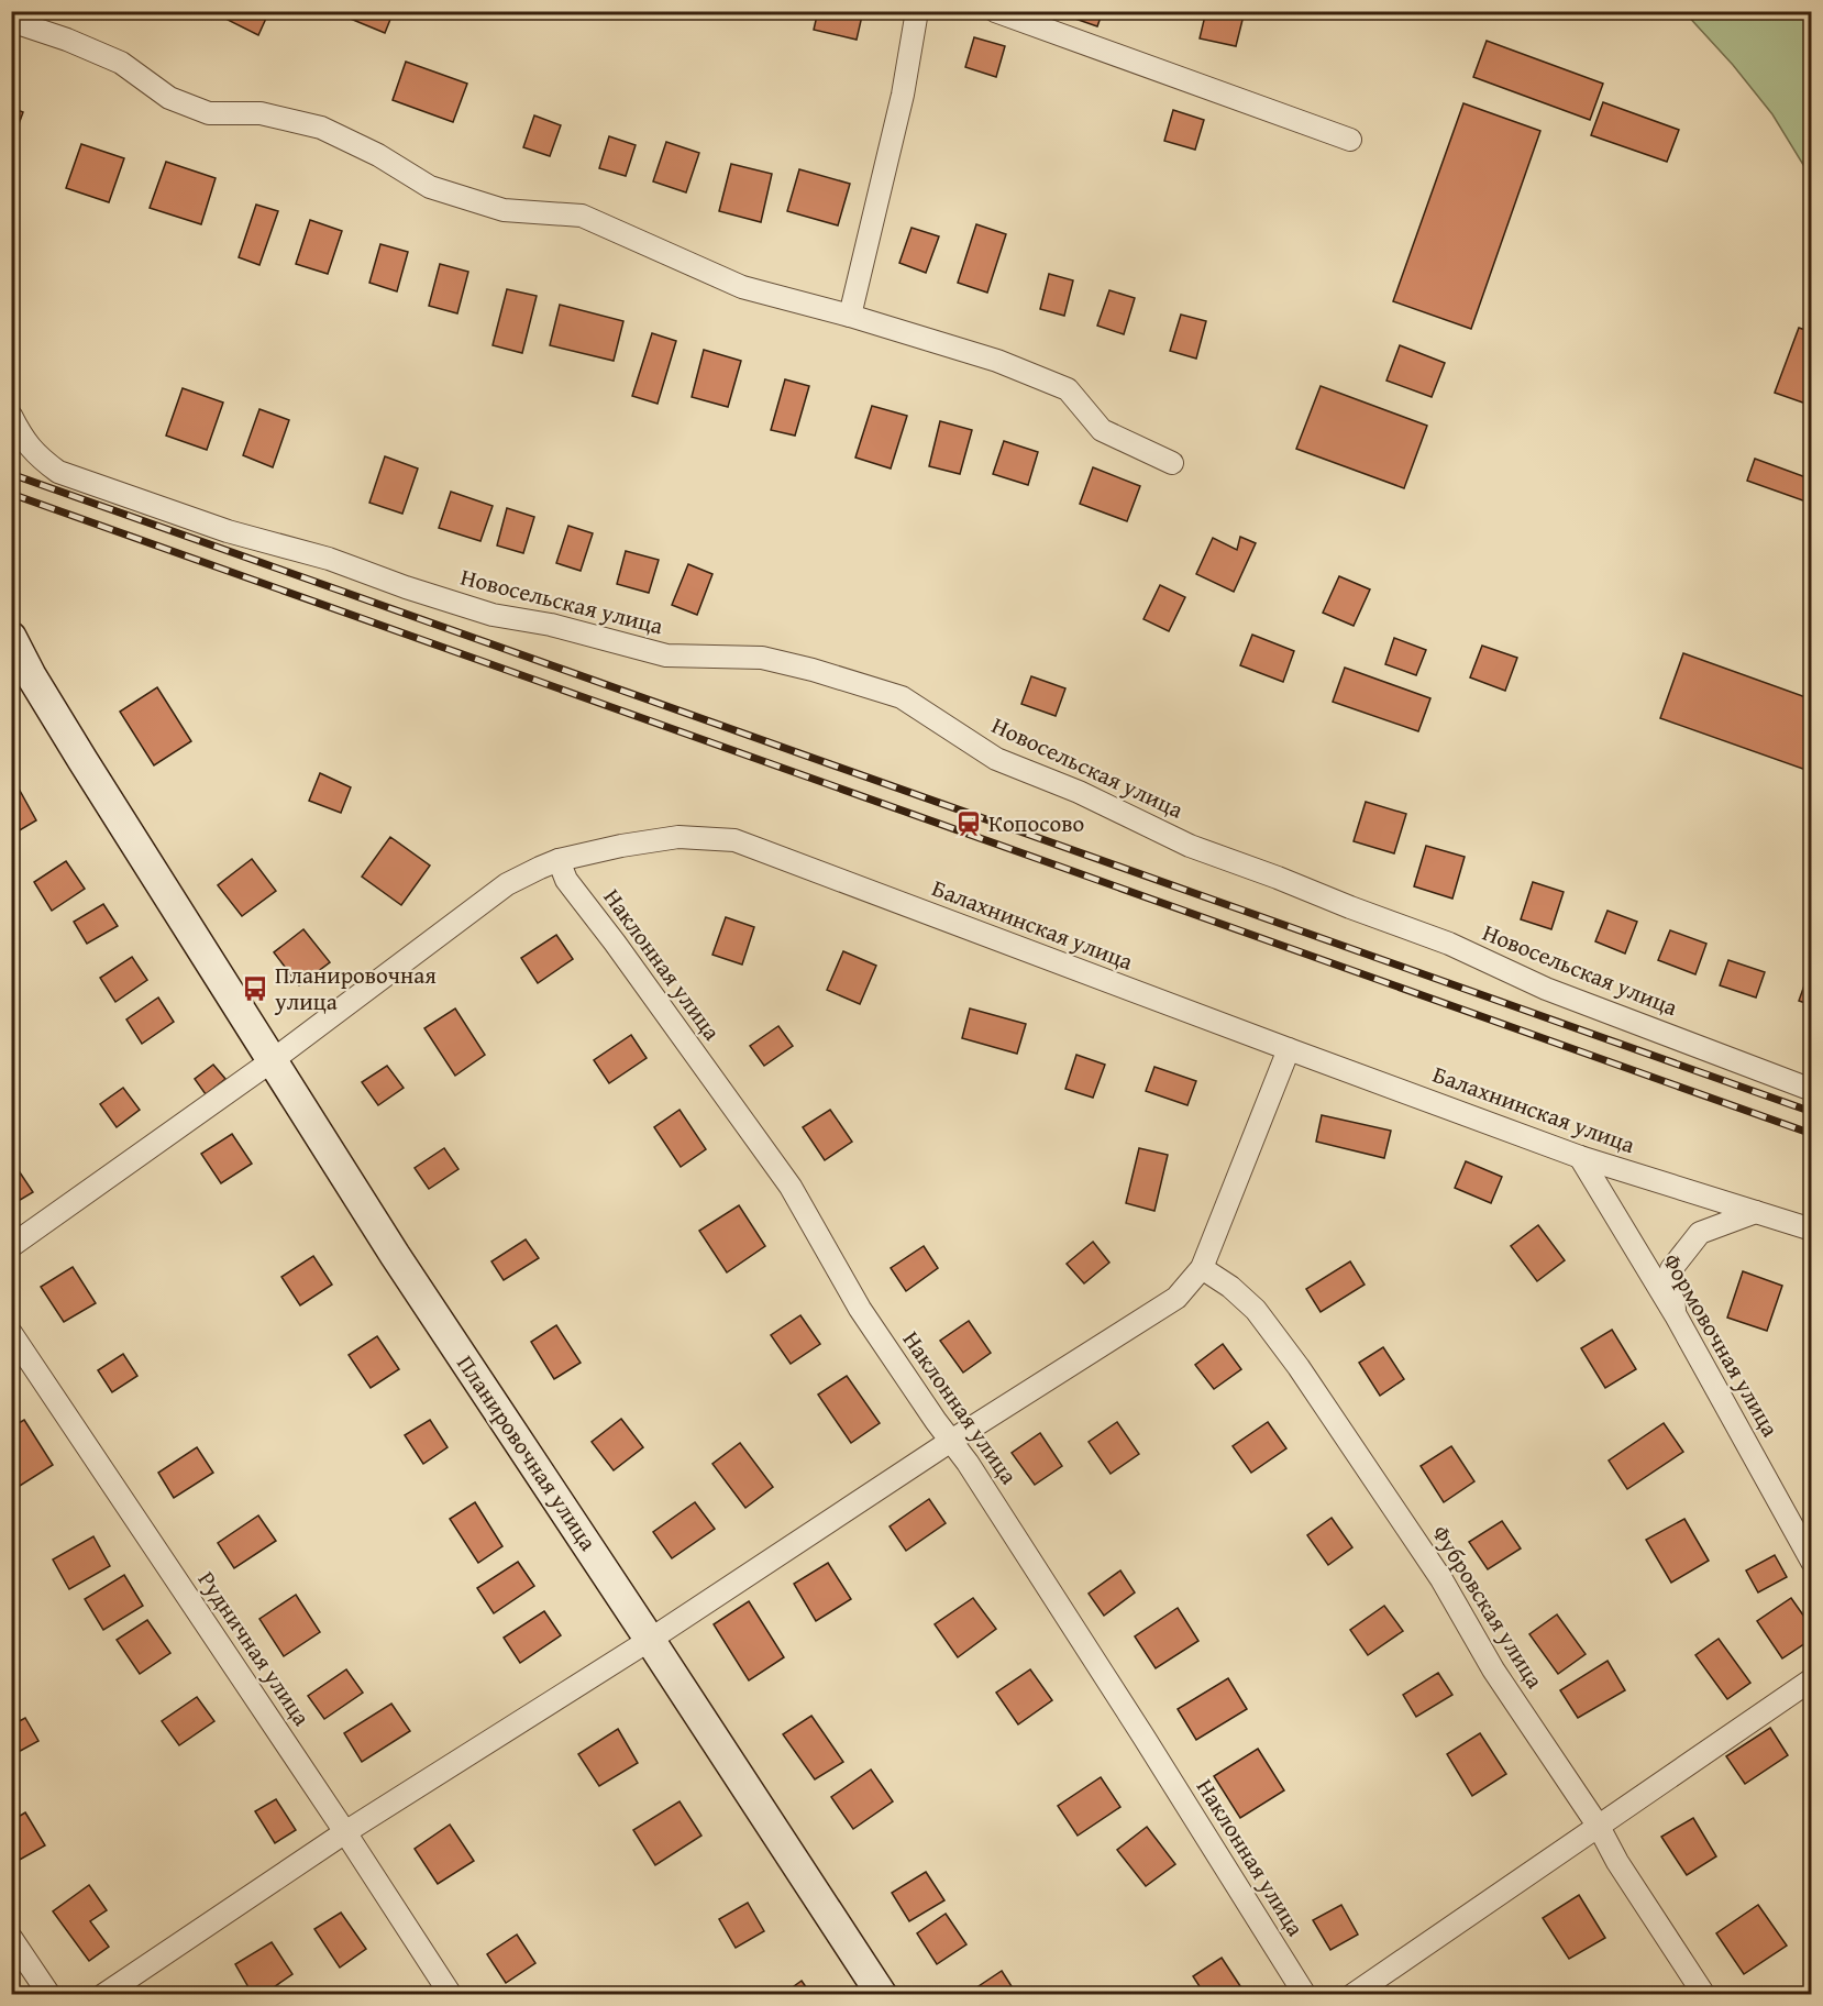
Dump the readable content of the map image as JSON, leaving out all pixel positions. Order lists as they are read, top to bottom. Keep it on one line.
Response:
{"streets":{"main road":["Планировочная улица"],"street":["Новосельская улица","Балахнинская улица","Наклонная улица","Формовочная улица","Фубровская улица","Рудничная улица"]},"crossings":[["Балахнинская улица","Наклонная улица"],["Балахнинская улица","Формовочная улица"],["Балахнинская улица","Планировочная улица"]],"places":{"station":["Копосово"],"bus stop":["Планировочная улица"]}}
